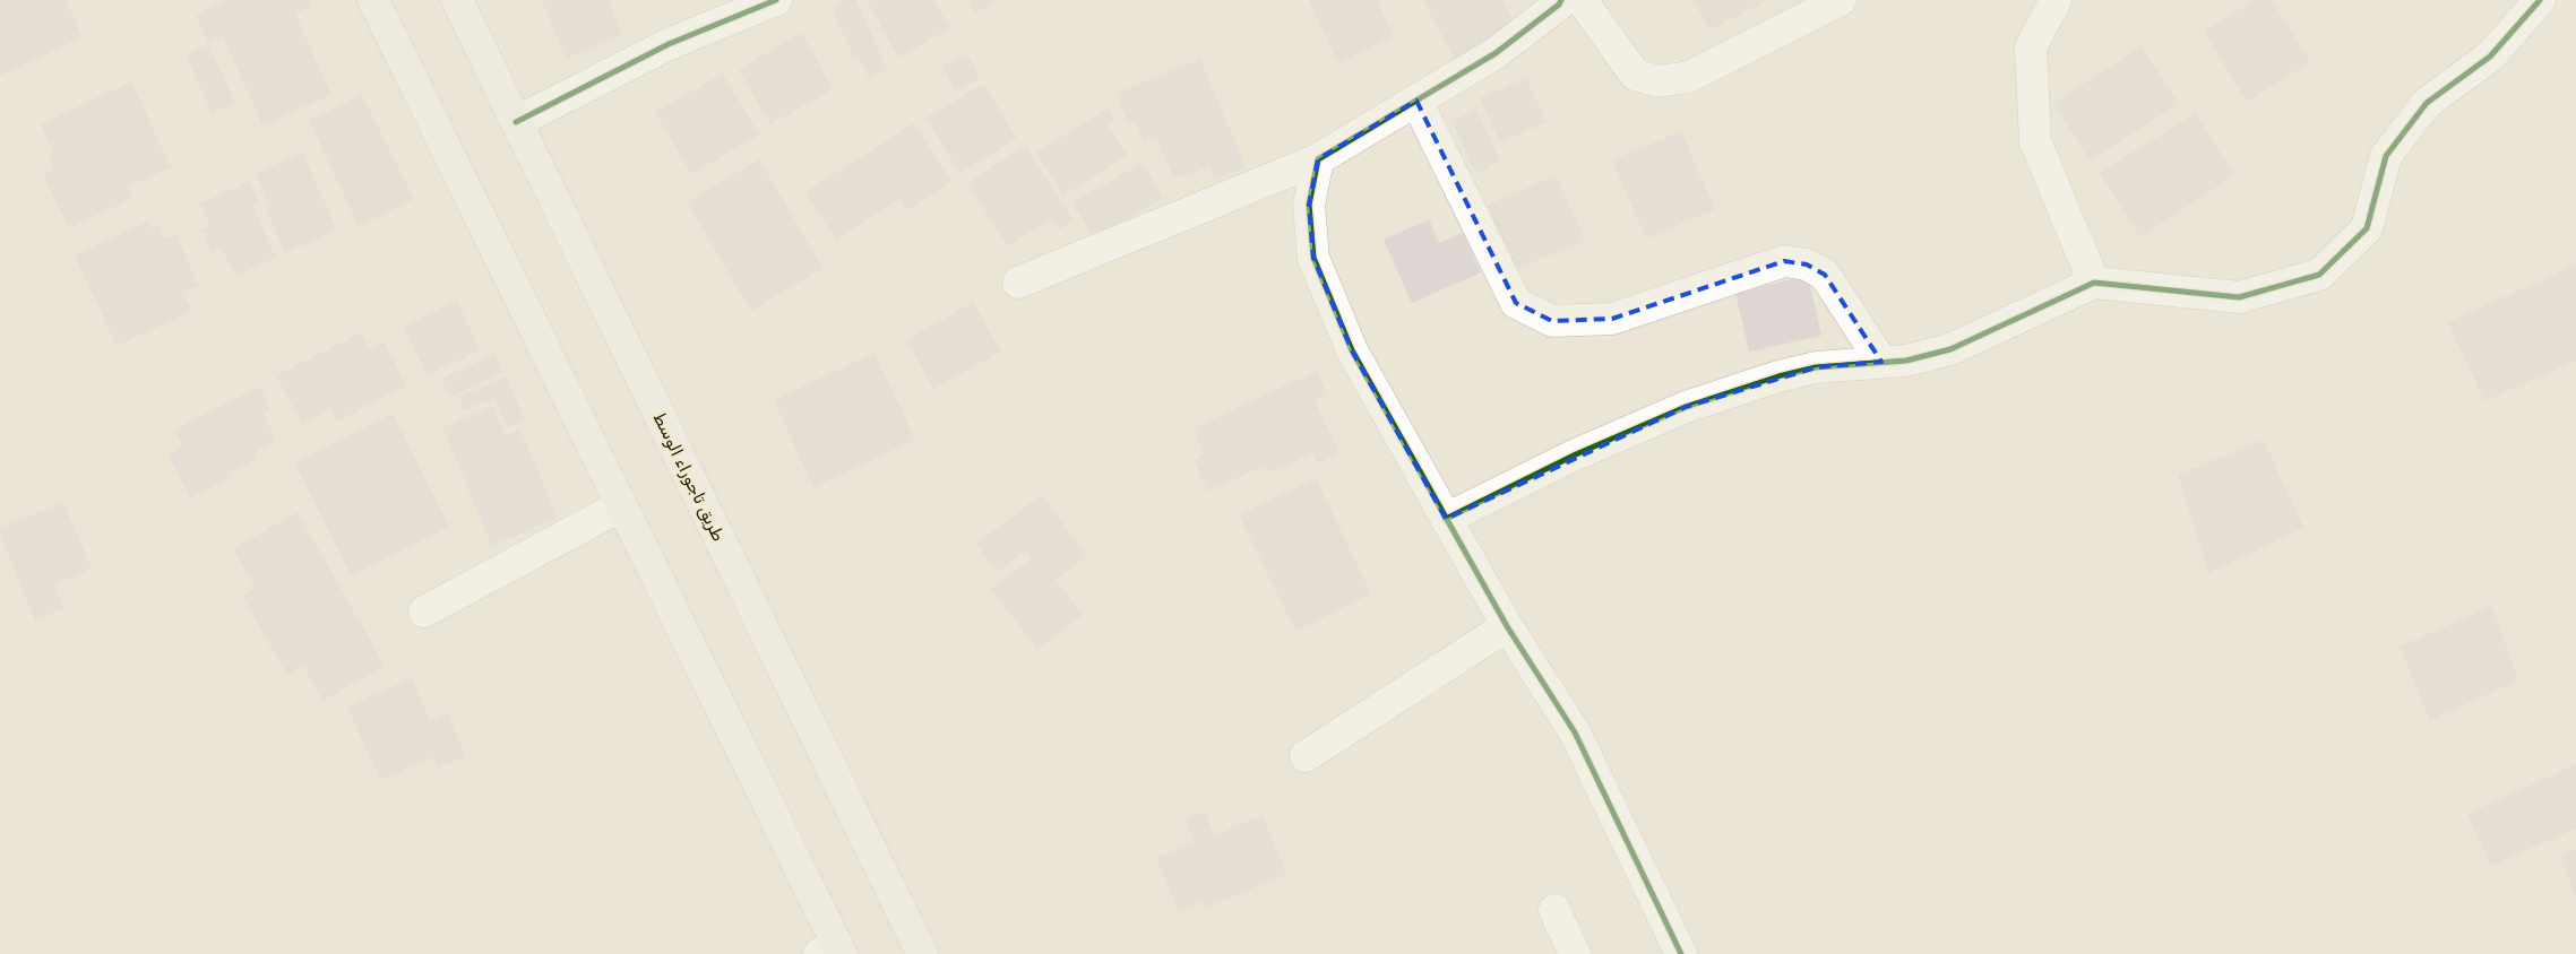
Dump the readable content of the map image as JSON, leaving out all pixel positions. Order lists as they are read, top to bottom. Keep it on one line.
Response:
{"streets":{"main road":["طريق تاجوراء الوسط"]}}
